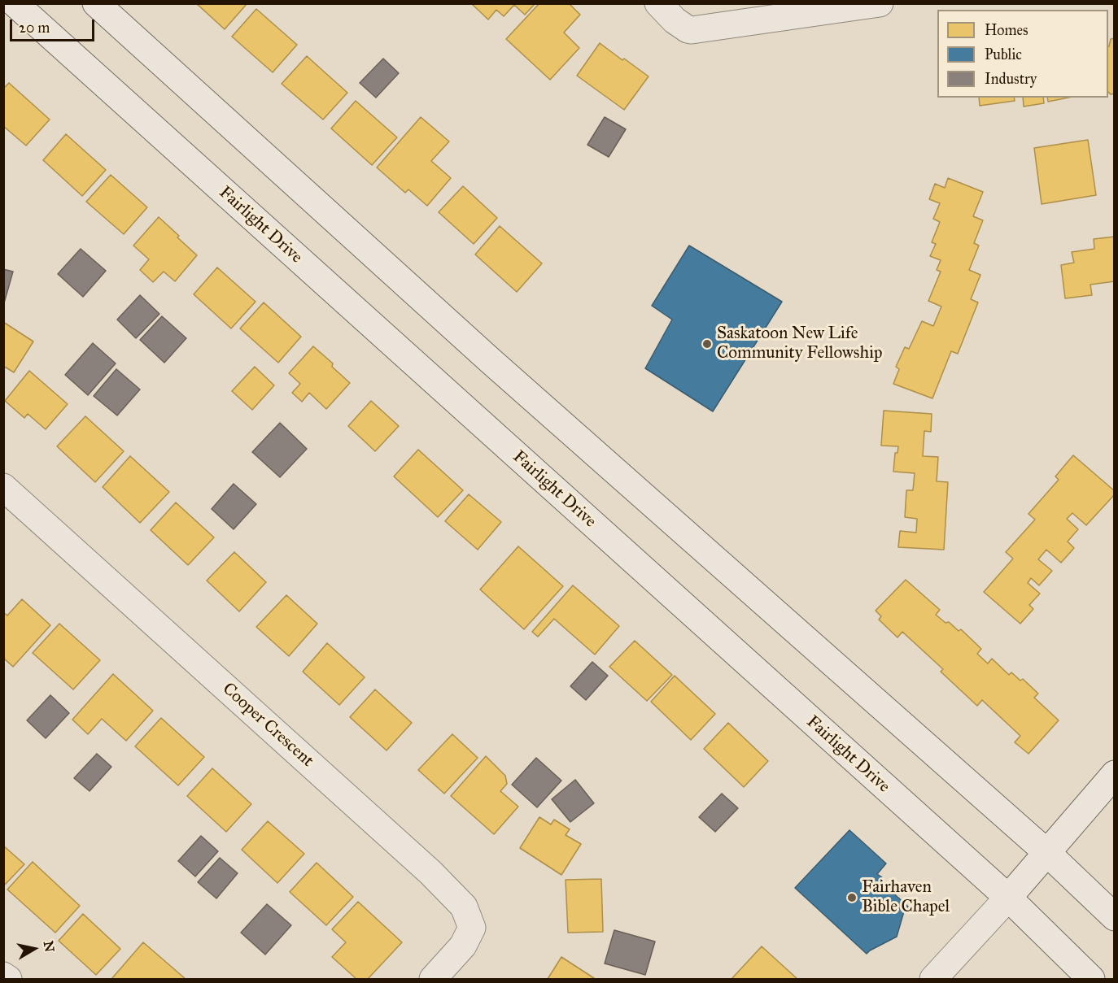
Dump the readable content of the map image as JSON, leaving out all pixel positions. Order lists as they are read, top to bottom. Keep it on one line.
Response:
{"streets":{"main road":["Fairlight Drive","Cooper Crescent"]},"places":["Saskatoon New Life Community Fellowship","Fairhaven Bible Chapel"],"legend":["Homes","Public","Industry"],"scale_bar":"20 m","north":"right"}
